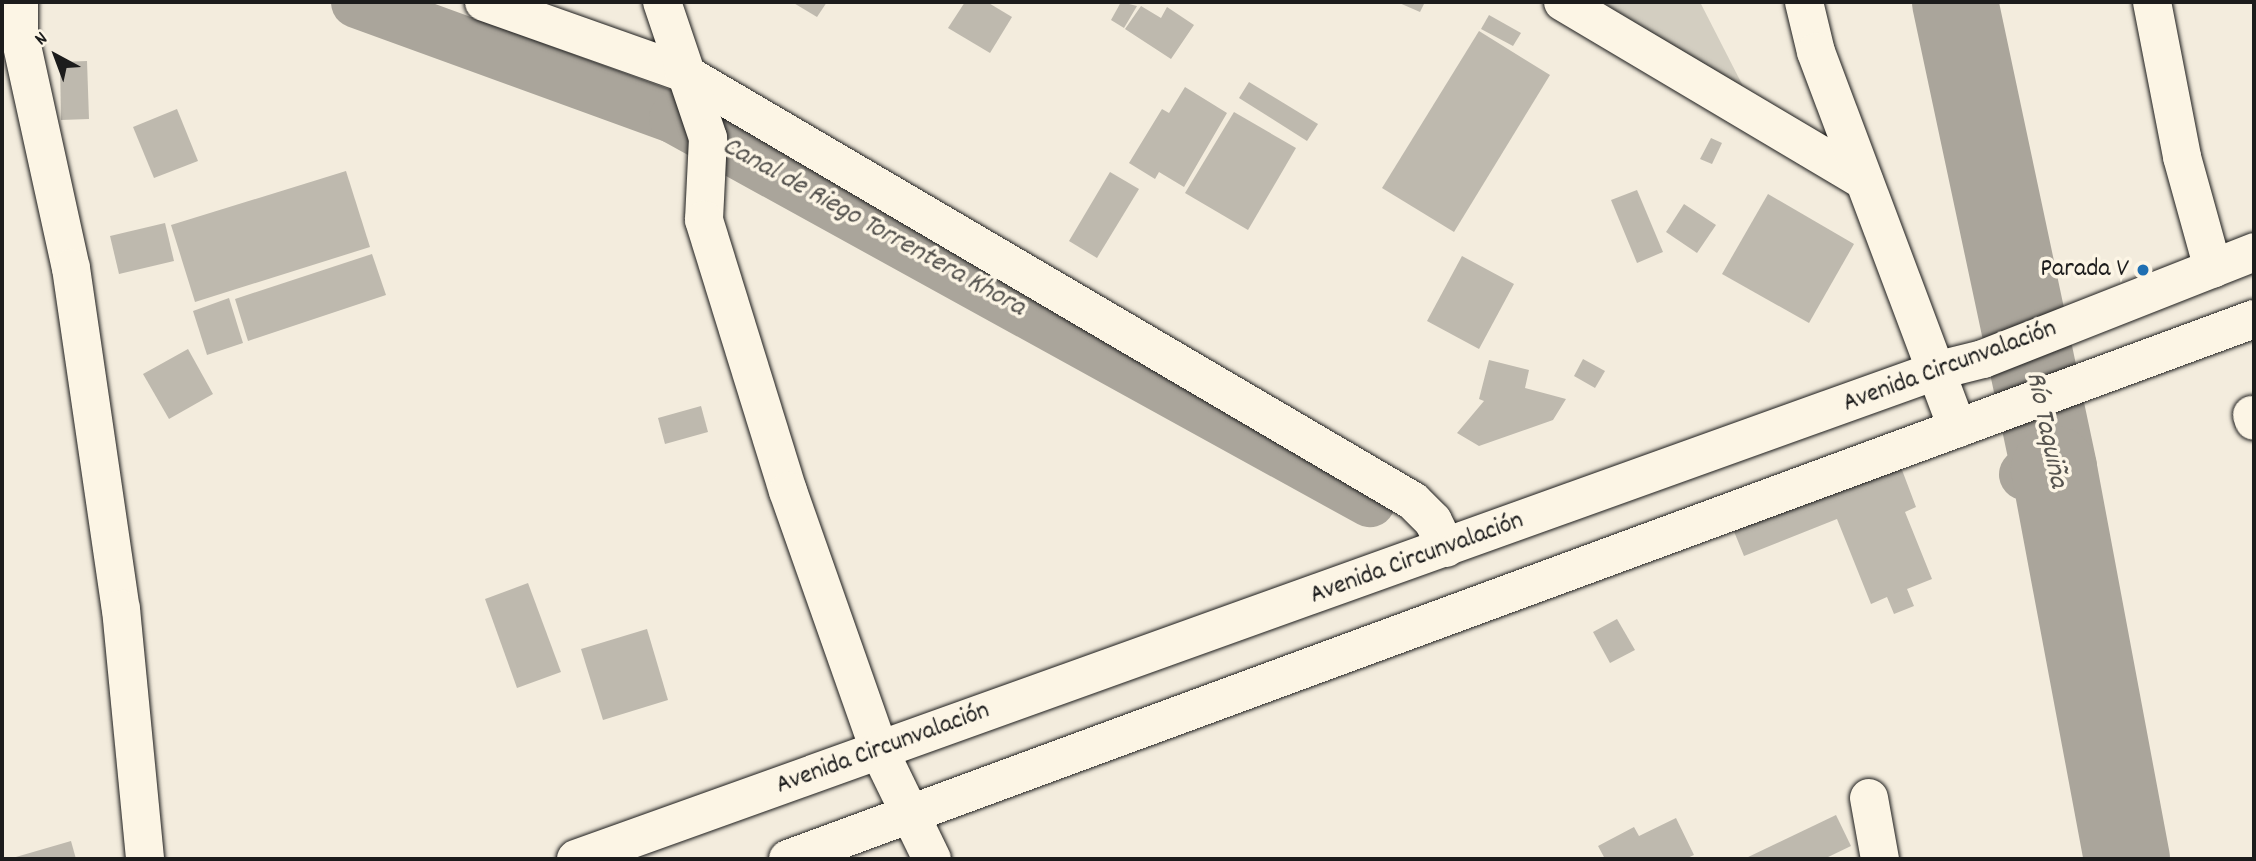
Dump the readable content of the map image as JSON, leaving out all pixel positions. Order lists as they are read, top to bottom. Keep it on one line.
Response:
{"streets":{"street":["Avenida Circunvalación"]},"water":["Canal de Riego Torrentera Khora","Río Taquiña"],"places":["Parada V"],"north":"top left"}
